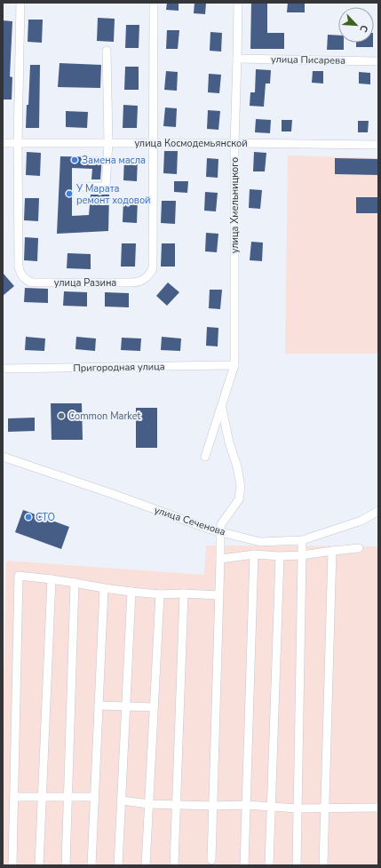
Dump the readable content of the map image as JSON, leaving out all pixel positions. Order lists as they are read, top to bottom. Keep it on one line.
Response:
{"streets":{"street":["улица Писарева","улица Космодемьянской","улица Хмельницкого","улица Разина","Пригородная улица","улица Сеченова"]},"crossings":[["улица Писарева","улица Хмельницкого"],["улица Космодемьянской","улица Хмельницкого"],["улица Космодемьянской","улица Разина"],["улица Хмельницкого","Пригородная улица"]],"places":["Замена масла","У Марата ремонт ходовой","Common Market","СТО"],"north":"bottom right"}
